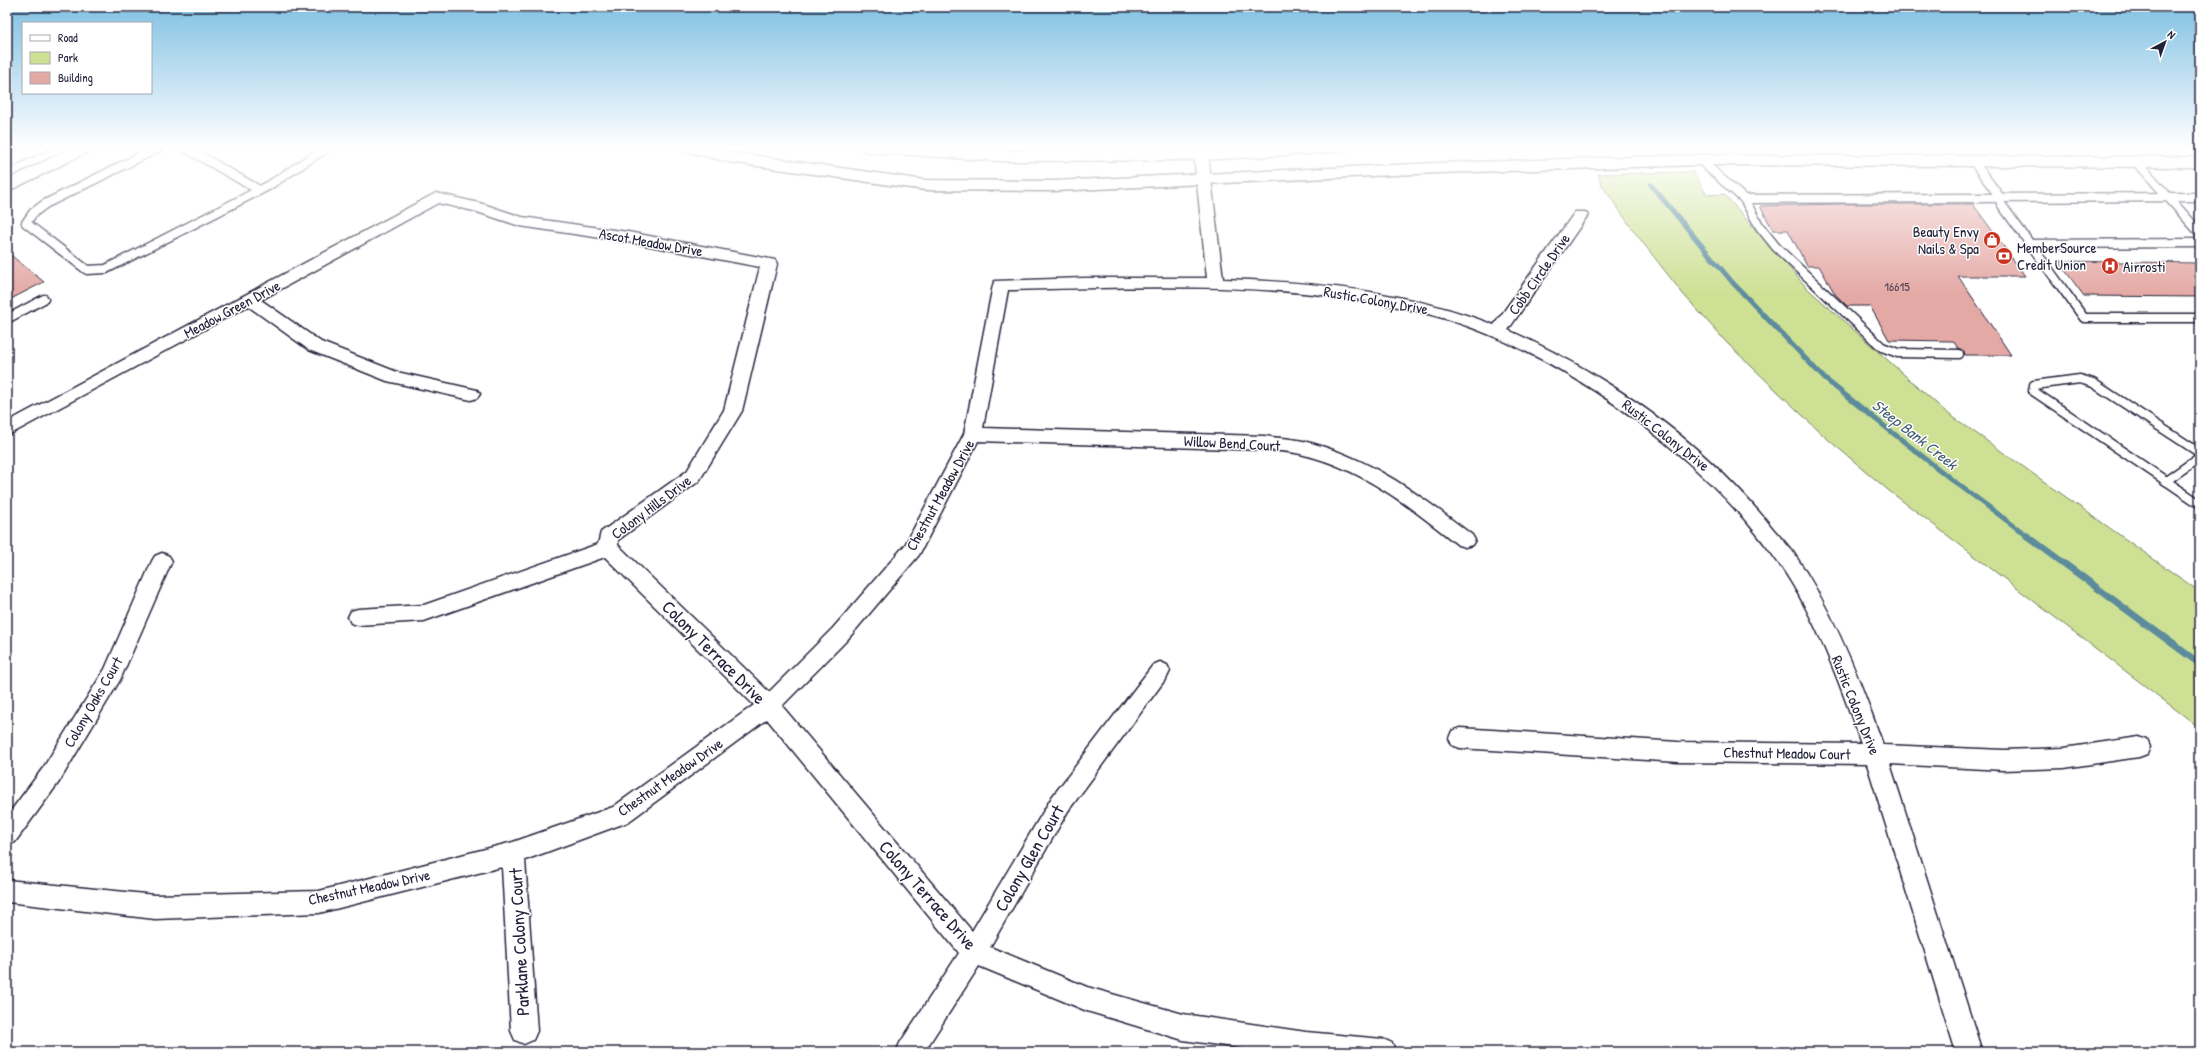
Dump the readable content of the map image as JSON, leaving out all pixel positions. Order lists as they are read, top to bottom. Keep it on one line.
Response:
{"streets":{"street":["Ascot Meadow Drive","Cobb Circle Drive","Rustic Colony Drive","Meadow Green Drive","Willow Bend Court","Chestnut Meadow Drive","Colony Hills Drive","Colony Terrace Drive","Colony Oaks Court","Chestnut Meadow Court","Colony Glen Court","Parklane Colony Court"]},"crossings":[["Ascot Meadow Drive","Meadow Green Drive"],["Ascot Meadow Drive","Colony Hills Drive"],["Cobb Circle Drive","Rustic Colony Drive"],["Rustic Colony Drive","Chestnut Meadow Drive"],["Rustic Colony Drive","Chestnut Meadow Court"],["Willow Bend Court","Chestnut Meadow Drive"],["Chestnut Meadow Drive","Colony Terrace Drive"],["Chestnut Meadow Drive","Parklane Colony Court"],["Colony Hills Drive","Colony Terrace Drive"],["Colony Terrace Drive","Colony Glen Court"]],"water":["Steep Bank Creek"],"places":{"shop":["Beauty Envy Nails & Spa"],"bank":["MemberSource Credit Union"],"hospital":["Airrosti"]},"house_numbers":["16615"],"legend":["Road","Park","Building"],"north":"top right"}
